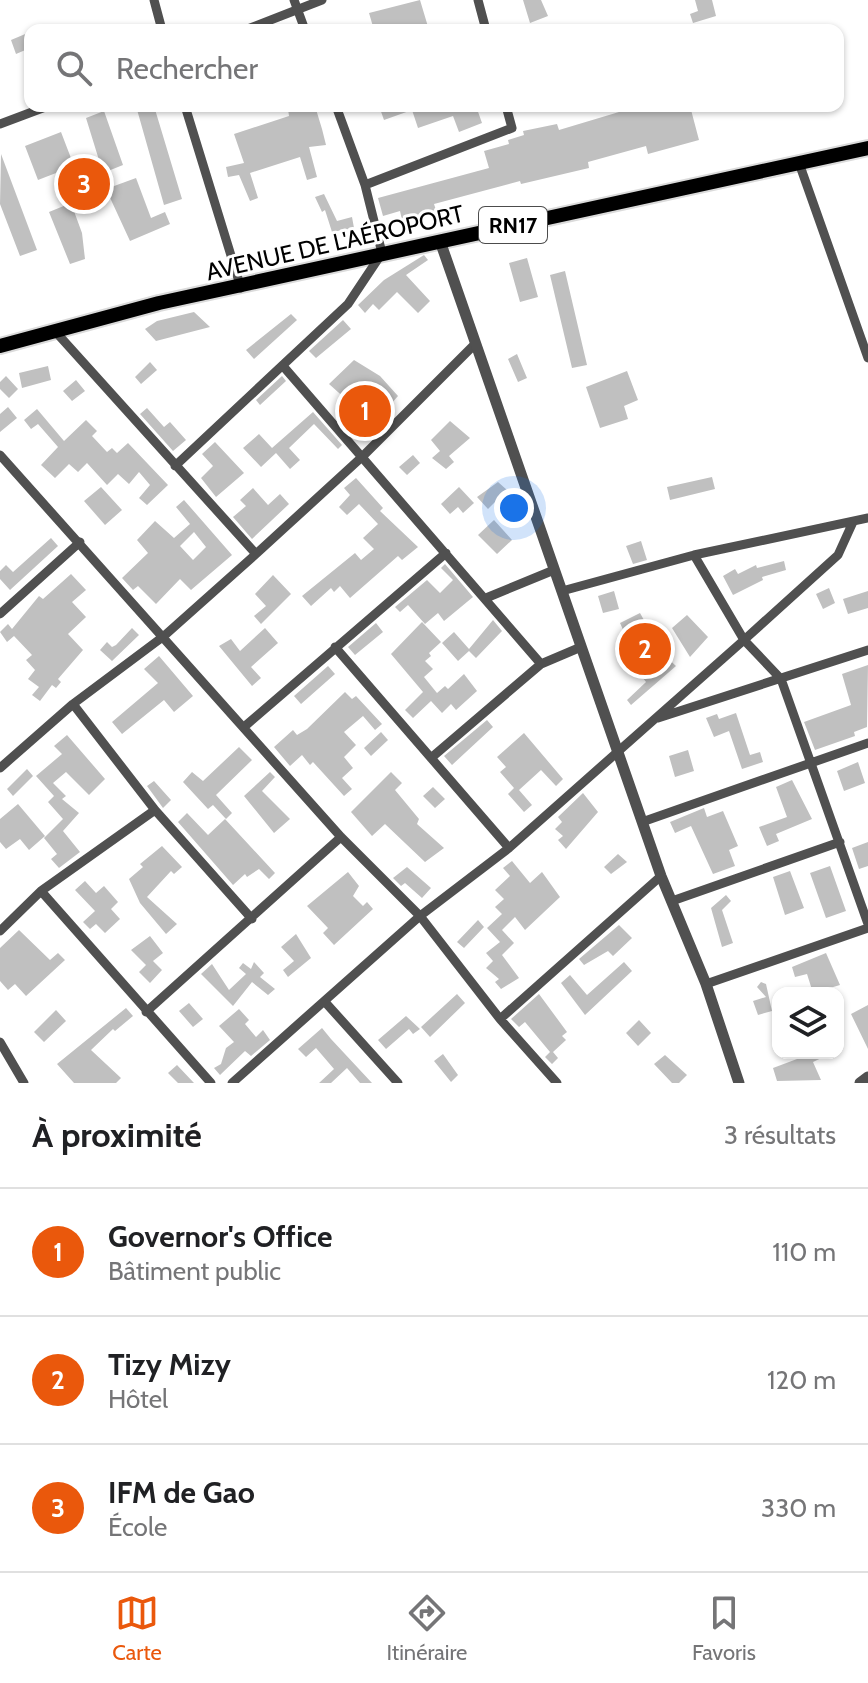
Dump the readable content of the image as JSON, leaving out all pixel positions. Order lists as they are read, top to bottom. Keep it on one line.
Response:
{"streets":{"main road":["RN17","AVENUE DE L'AÉROPORT"]},"page":{"search":"Rechercher","pins":["3","1","2"],"heading":["À proximité","3 résultats"],"list":[{"mark":"1","name":"Governor's Office","note":"Bâtiment public","value":"110 m"},{"mark":"2","name":"Tizy Mizy","note":"Hôtel","value":"120 m"},{"mark":"3","name":"IFM de Gao","note":"École","value":"330 m"}],"nav":["Carte","Itinéraire","Favoris"]}}
